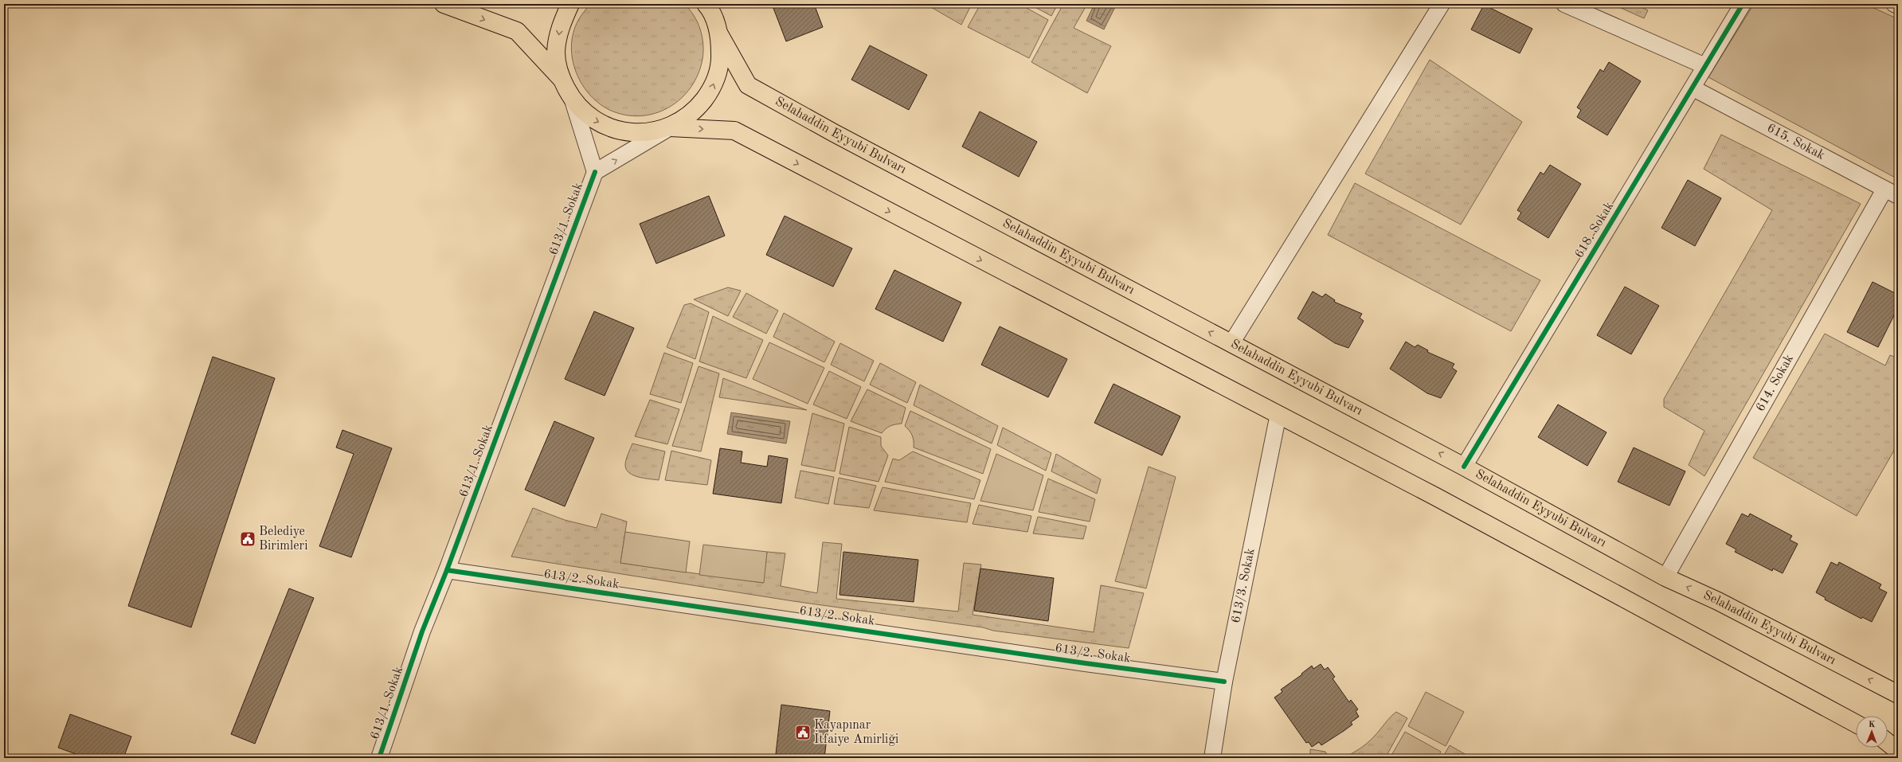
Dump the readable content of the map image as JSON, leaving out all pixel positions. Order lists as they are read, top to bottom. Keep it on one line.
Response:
{"streets":{"main road":["Selahaddin Eyyubi Bulvarı"],"street":["615. Sokak","613/1. Sokak","618. Sokak","614. Sokak","613/2. Sokak","613/3. Sokak"]},"crossings":[["Selahaddin Eyyubi Bulvarı","618. Sokak"],["Selahaddin Eyyubi Bulvarı","614. Sokak"],["615. Sokak","618. Sokak"],["615. Sokak","614. Sokak"],["613/1. Sokak","613/2. Sokak"],["613/2. Sokak","613/3. Sokak"]],"places":{"public building":["Belediye Birimleri","Kayapınar İtfaiye Amirliği"]},"north":"top"}
